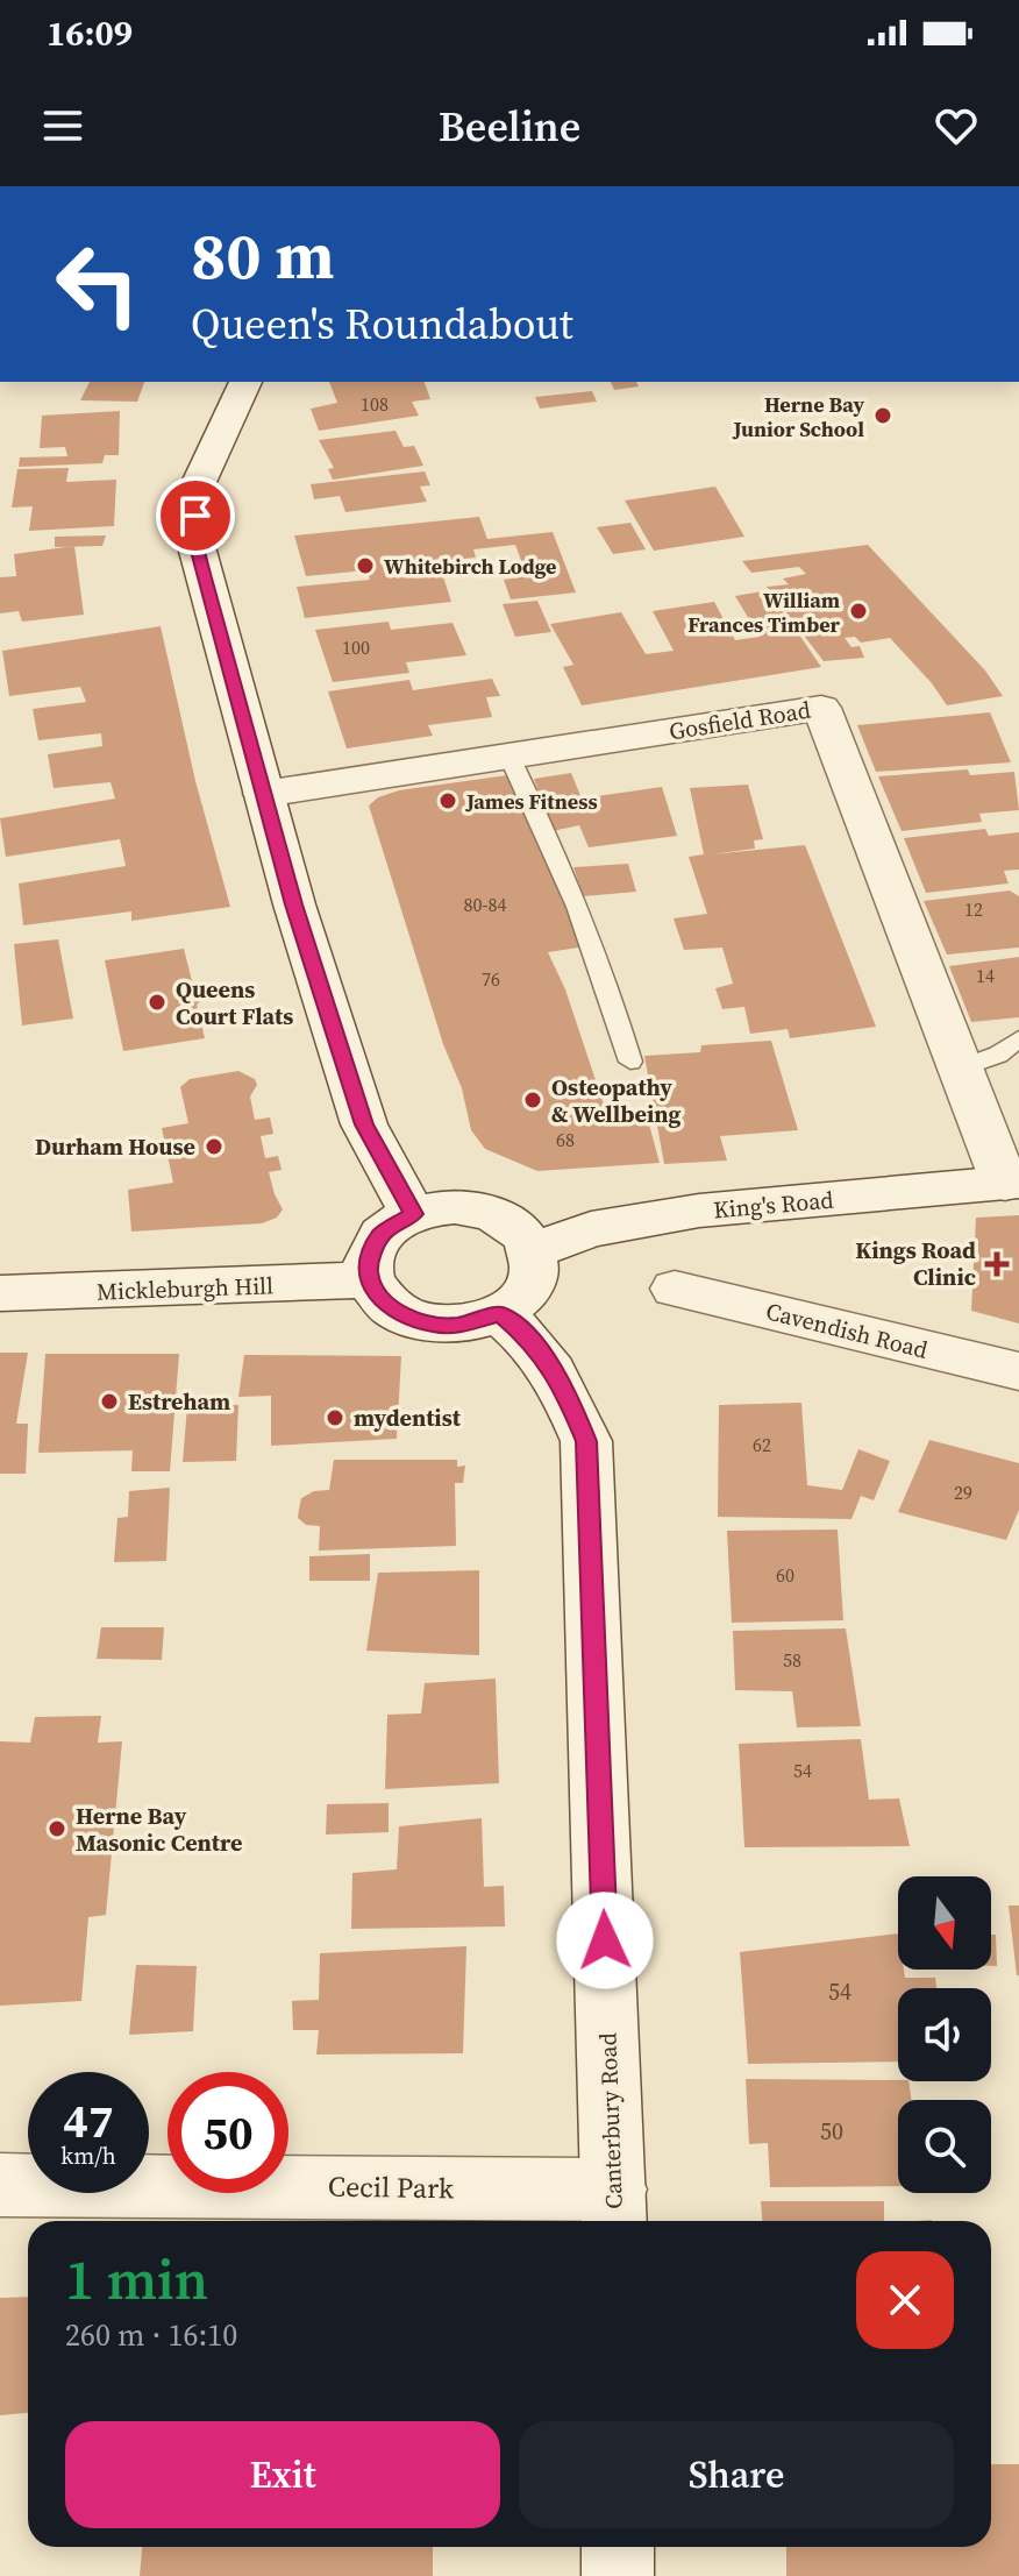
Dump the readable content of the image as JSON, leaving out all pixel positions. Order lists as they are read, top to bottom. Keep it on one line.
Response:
{"streets":{"street":["Gosfield Road","King's Road","Mickleburgh Hill","Cavendish Road","Canterbury Road","Cecil Park"]},"crossings":[["Gosfield Road","King's Road"],["King's Road","Mickleburgh Hill"],["King's Road","Canterbury Road"],["Mickleburgh Hill","Canterbury Road"],["Canterbury Road","Cecil Park"]],"places":{"other":["Herne Bay Junior School","Whitebirch Lodge","William Frances Timber","James Fitness","Queens Court Flats","Osteopathy & Wellbeing","Durham House","Estreham","mydentist","Herne Bay Masonic Centre"],"health":["Kings Road Clinic"]},"house_numbers":["108","100","80-84","12","14","76","68","62","29","60","58","54","54","50"],"north":"bottom","page":{"status":"16:09","header":"Beeline","turn":["80 m","Queen's Roundabout"],"speed":"47 km/h","limit":"50","heading":["1 min","260 m · 16:10"],"buttons":["Exit","Share"]}}
